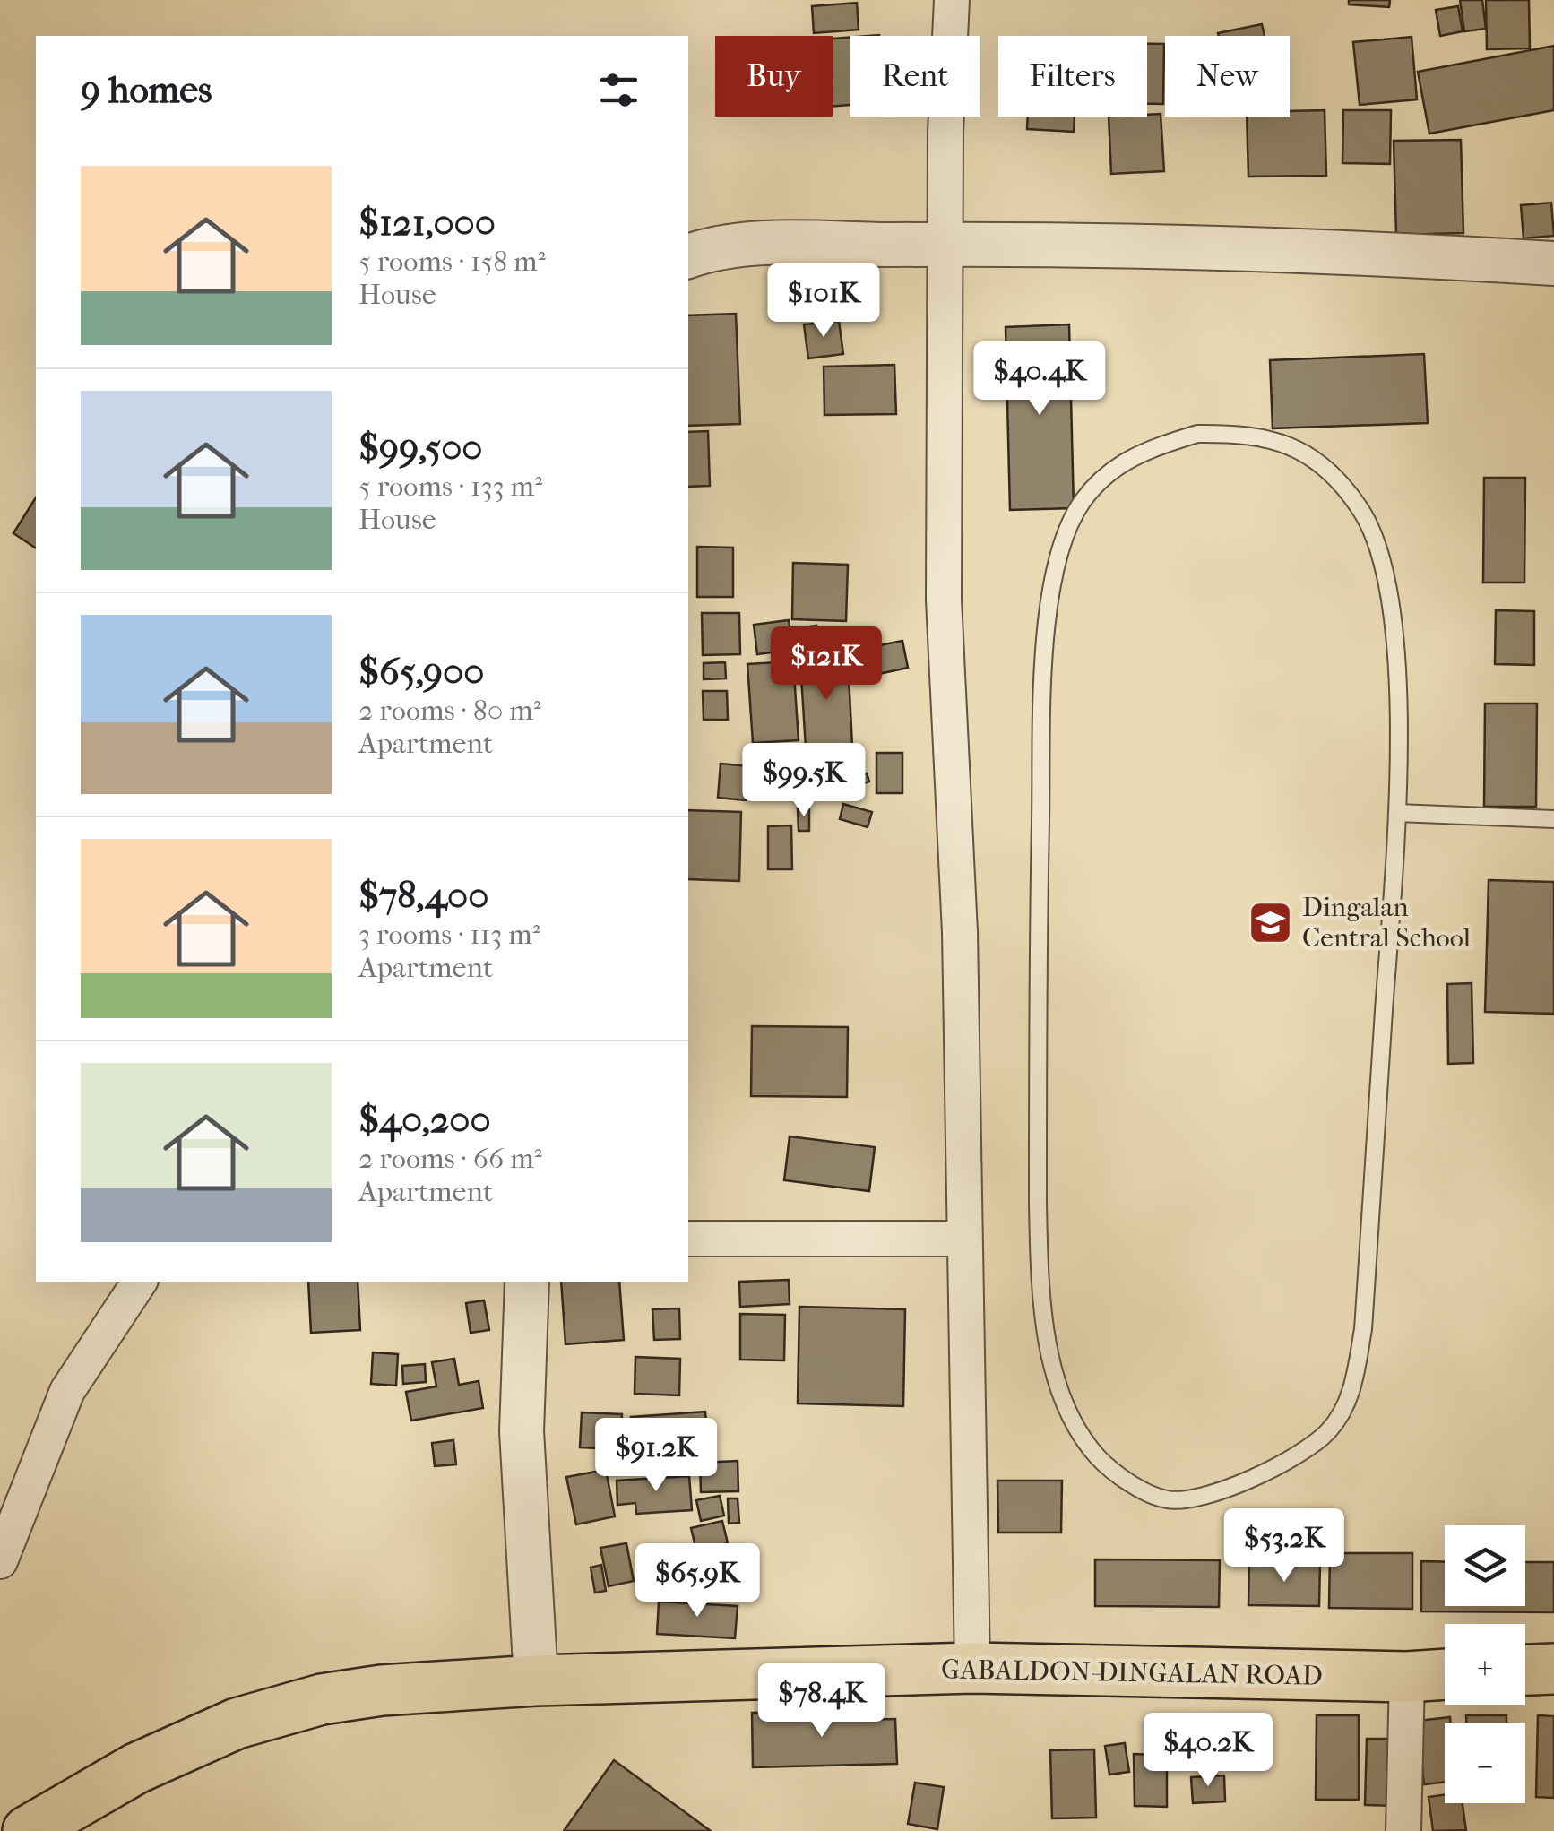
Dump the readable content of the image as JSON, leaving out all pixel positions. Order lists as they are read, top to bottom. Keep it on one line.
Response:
{"streets":{"main road":["GABALDON-DINGALAN ROAD"]},"places":{"school or university":["Dingalan Central School"]},"page":{"chip":["Buy","Rent","Filters","New"],"heading":"9 homes","list":[{"name":"$121,000","note":"5 rooms · 158 m² · House"},{"name":"$99,500","note":"5 rooms · 133 m² · House"},{"name":"$65,900","note":"2 rooms · 80 m² · Apartment"},{"name":"$78,400","note":"3 rooms · 113 m² · Apartment"},{"name":"$40,200","note":"2 rooms · 66 m² · Apartment"}],"price":["$101K","$40.4K","$121K","$99.5K","$91.2K","$53.2K","$65.9K","$78.4K","$40.2K"],"map_buttons":["+","−"]}}
